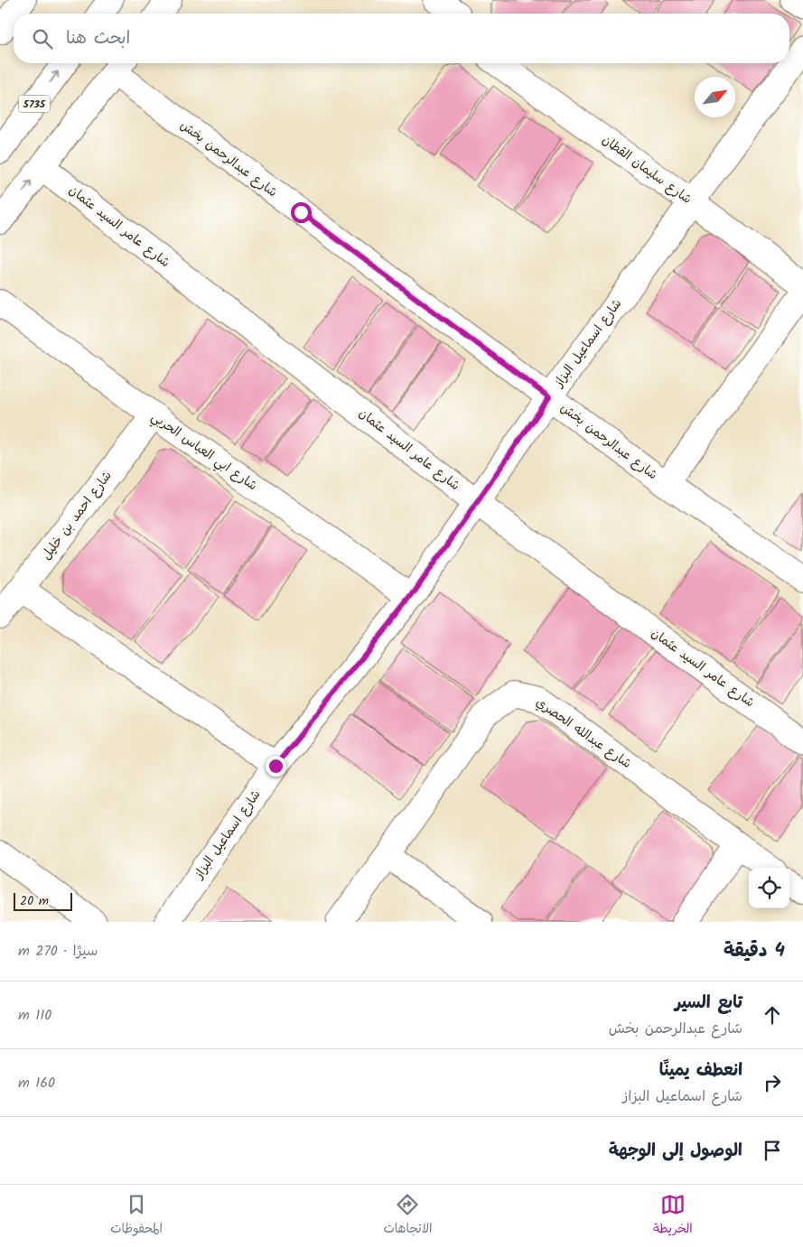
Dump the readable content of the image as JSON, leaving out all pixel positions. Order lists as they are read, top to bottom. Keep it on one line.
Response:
{"streets":{"street":["5735","شارع عبدالرحمن بخش","شارع سليمان القطان","شارع عامر السيد عثمان","شارع اسماعيل البزاز","شارع ابي العباس الحربي","شارع احمد بن خليل","شارع عبدالله الحصري"]},"crossings":[["شارع عبدالرحمن بخش","شارع اسماعيل البزاز"],["شارع سليمان القطان","شارع اسماعيل البزاز"],["شارع عامر السيد عثمان","شارع اسماعيل البزاز"],["شارع اسماعيل البزاز","شارع ابي العباس الحربي"],["شارع ابي العباس الحربي","شارع احمد بن خليل"]],"scale_bar":"20 m","north":"top right","page":{"search":"ابحث هنا","scale":"20 m","heading":["4 دقيقة","سيرًا · 270 m"],"list":[["تابع السير","شارع عبدالرحمن بخش","110 m"],["انعطف يمينًا","شارع اسماعيل البزاز","160 m"],"الوصول إلى الوجهة"],"nav":["الخريطة","الاتجاهات","المحفوظات"]}}
